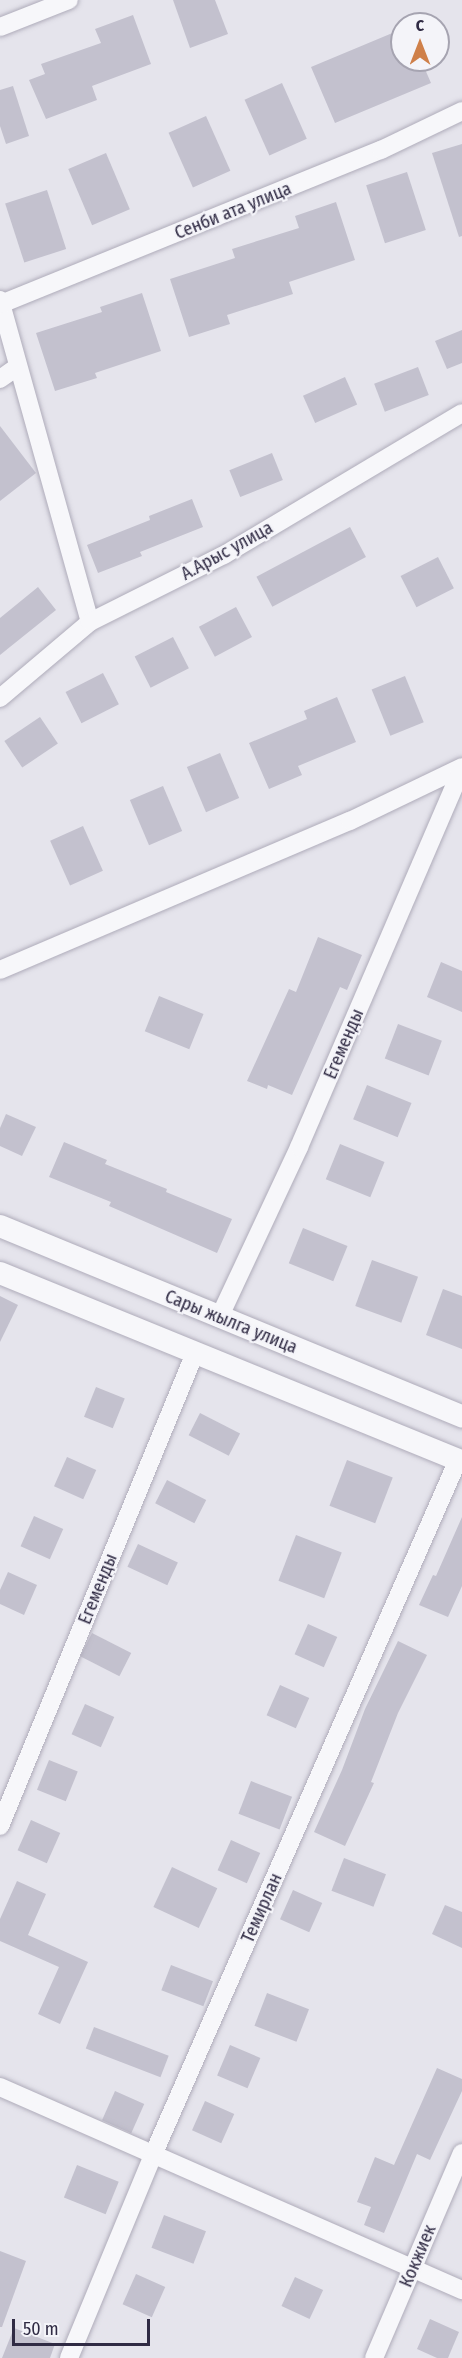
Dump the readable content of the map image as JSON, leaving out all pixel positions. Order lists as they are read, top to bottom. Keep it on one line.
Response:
{"streets":{"street":["Сенби ата улица","А.Арыс улица","Егеменды","Сары жылга улица","Темирлан","Кокжиек"]},"crossings":[["Егеменды","Сары жылга улица"]],"scale_bar":"50 m","north":"top"}
